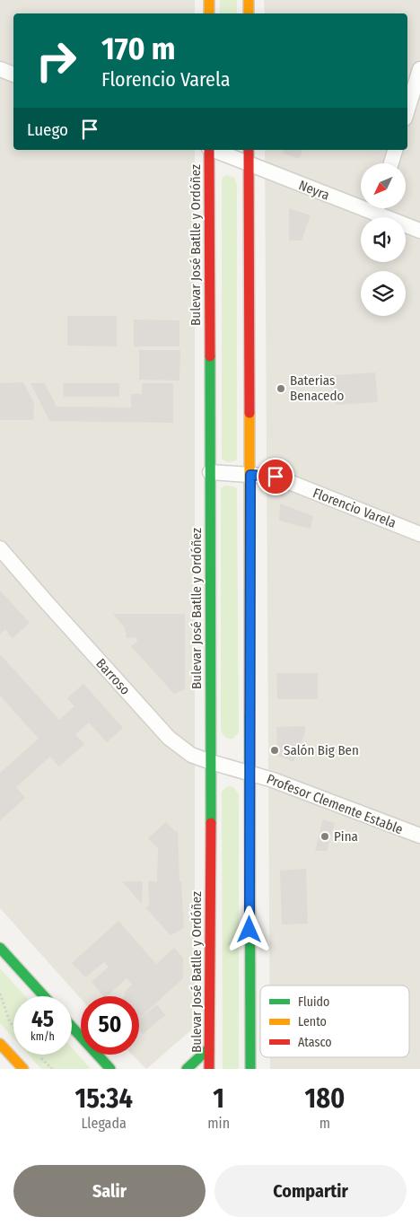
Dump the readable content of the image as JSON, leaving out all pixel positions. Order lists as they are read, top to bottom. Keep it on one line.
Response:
{"streets":{"main road":["Bulevar José Batlle y Ordóñez"],"street":["Neyra","Florencio Varela","Barroso","Profesor Clemente Estable"]},"crossings":[["Bulevar José Batlle y Ordóñez","Florencio Varela"],["Bulevar José Batlle y Ordóñez","Barroso"],["Barroso","Profesor Clemente Estable"]],"places":["Baterias Benacedo","Salón Big Ben","Pina"],"legend":["Fluido","Lento","Atasco"],"north":"bottom left","page":{"turn":["170 m","Florencio Varela"],"then":"Luego","speed":"45 km/h","limit":"50","eta":["15:34","Llegada","1","min","180","m"],"buttons":["Salir","Compartir"]}}
